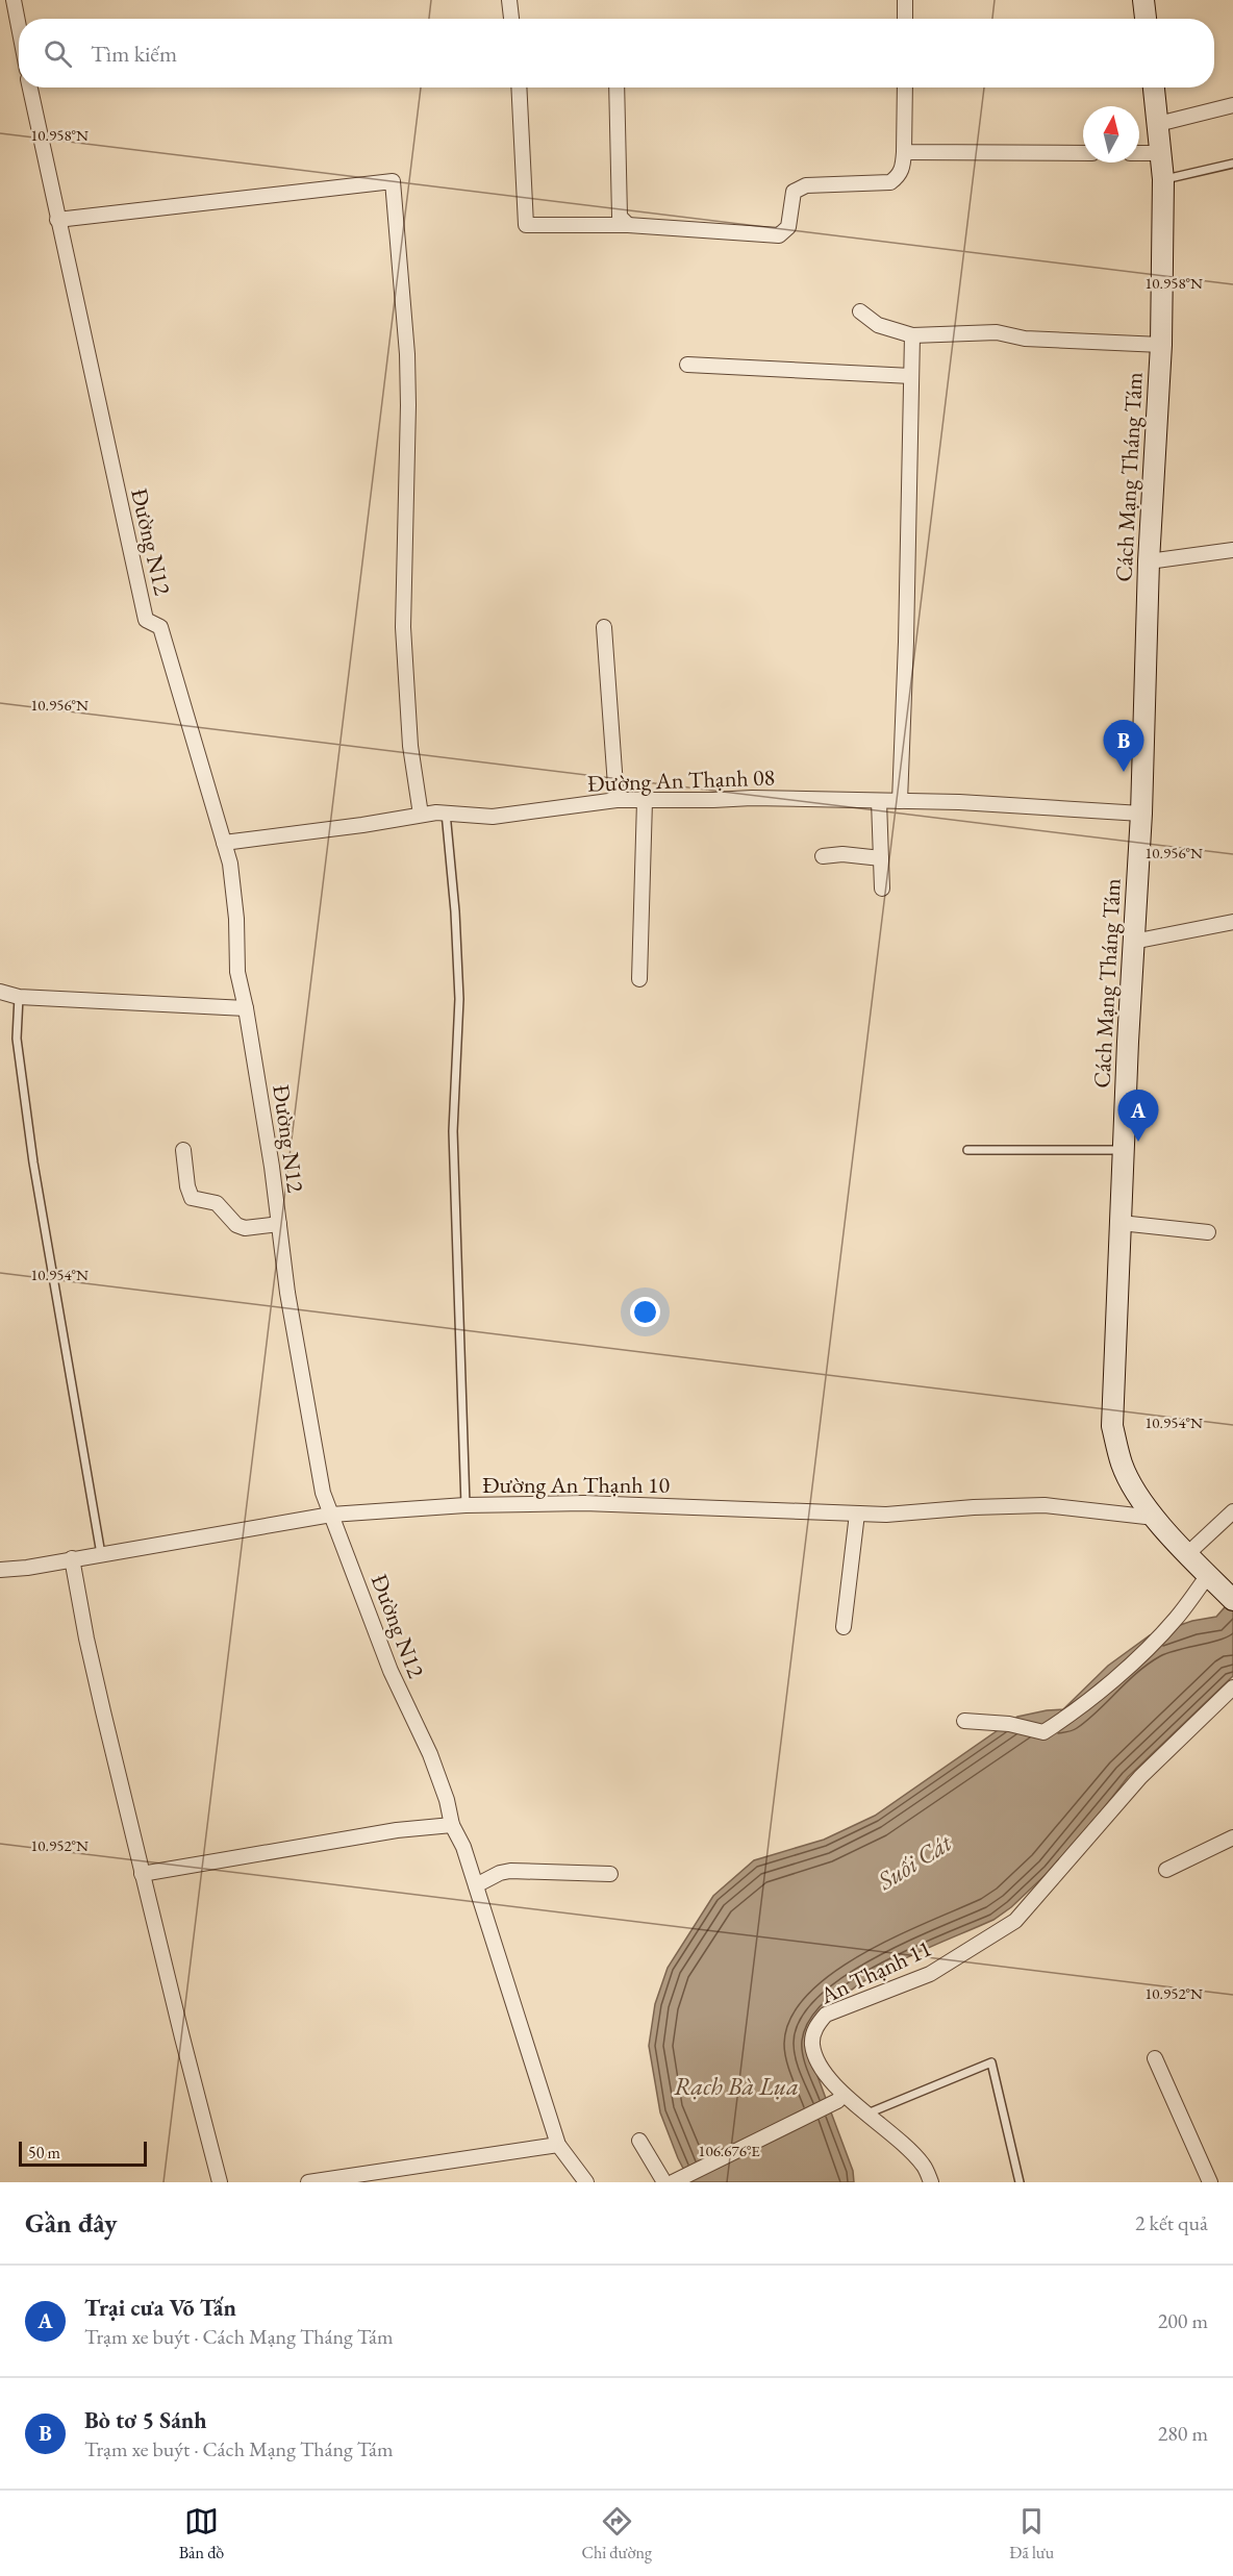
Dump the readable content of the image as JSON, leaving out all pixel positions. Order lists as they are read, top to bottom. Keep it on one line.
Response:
{"streets":{"main road":["Cách Mạng Tháng Tám"],"street":["Đường N12","Đường An Thạnh 08","Đường An Thạnh 10","An Thạnh 11"]},"crossings":[["Cách Mạng Tháng Tám","Đường An Thạnh 08"],["Cách Mạng Tháng Tám","Đường An Thạnh 10"],["Đường N12","Đường An Thạnh 08"],["Đường N12","Đường An Thạnh 10"]],"water":["Suối Cát","Rạch Bà Lụa"],"scale_bar":"50 m","north":"top","page":{"search":"Tìm kiếm","pins":["B","A"],"scale":"50 m","heading":["Gần đây","2 kết quả"],"list":[{"mark":"A","name":"Trại cưa Võ Tấn","note":"Trạm xe buýt · Cách Mạng Tháng Tám","value":"200 m"},{"mark":"B","name":"Bò tơ 5 Sánh","note":"Trạm xe buýt · Cách Mạng Tháng Tám","value":"280 m"}],"nav":["Bản đồ","Chỉ đường","Đã lưu"]},"coordinates":["10.958°N","10.956°N","10.954°N","10.952°N","106.676°E"]}
